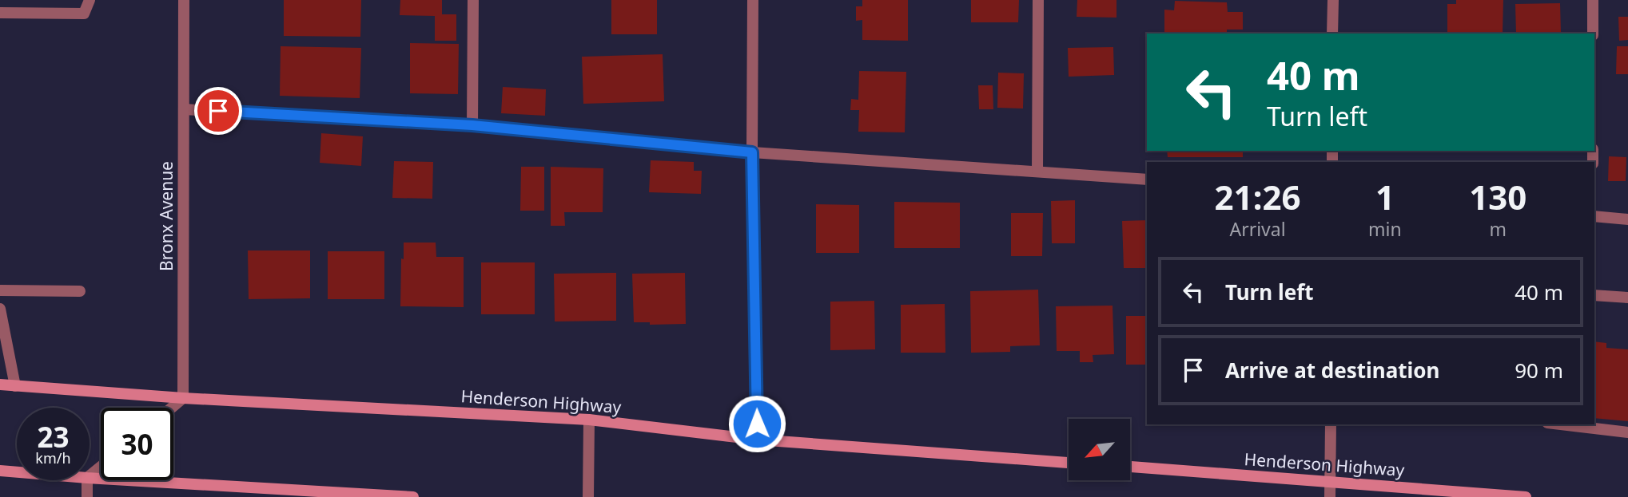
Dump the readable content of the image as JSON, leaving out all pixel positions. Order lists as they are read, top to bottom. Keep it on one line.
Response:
{"streets":{"main road":["Henderson Highway"],"street":["Bronx Avenue"]},"crossings":[["Bronx Avenue","Henderson Highway"]],"north":"bottom left","page":{"turn":["40 m","Turn left"],"eta":["21:26","Arrival","1","min","130","m"],"list":[{"name":"Turn left","value":"40 m"},{"name":"Arrive at destination","value":"90 m"}],"speed":"23 km/h","limit":"30"}}
